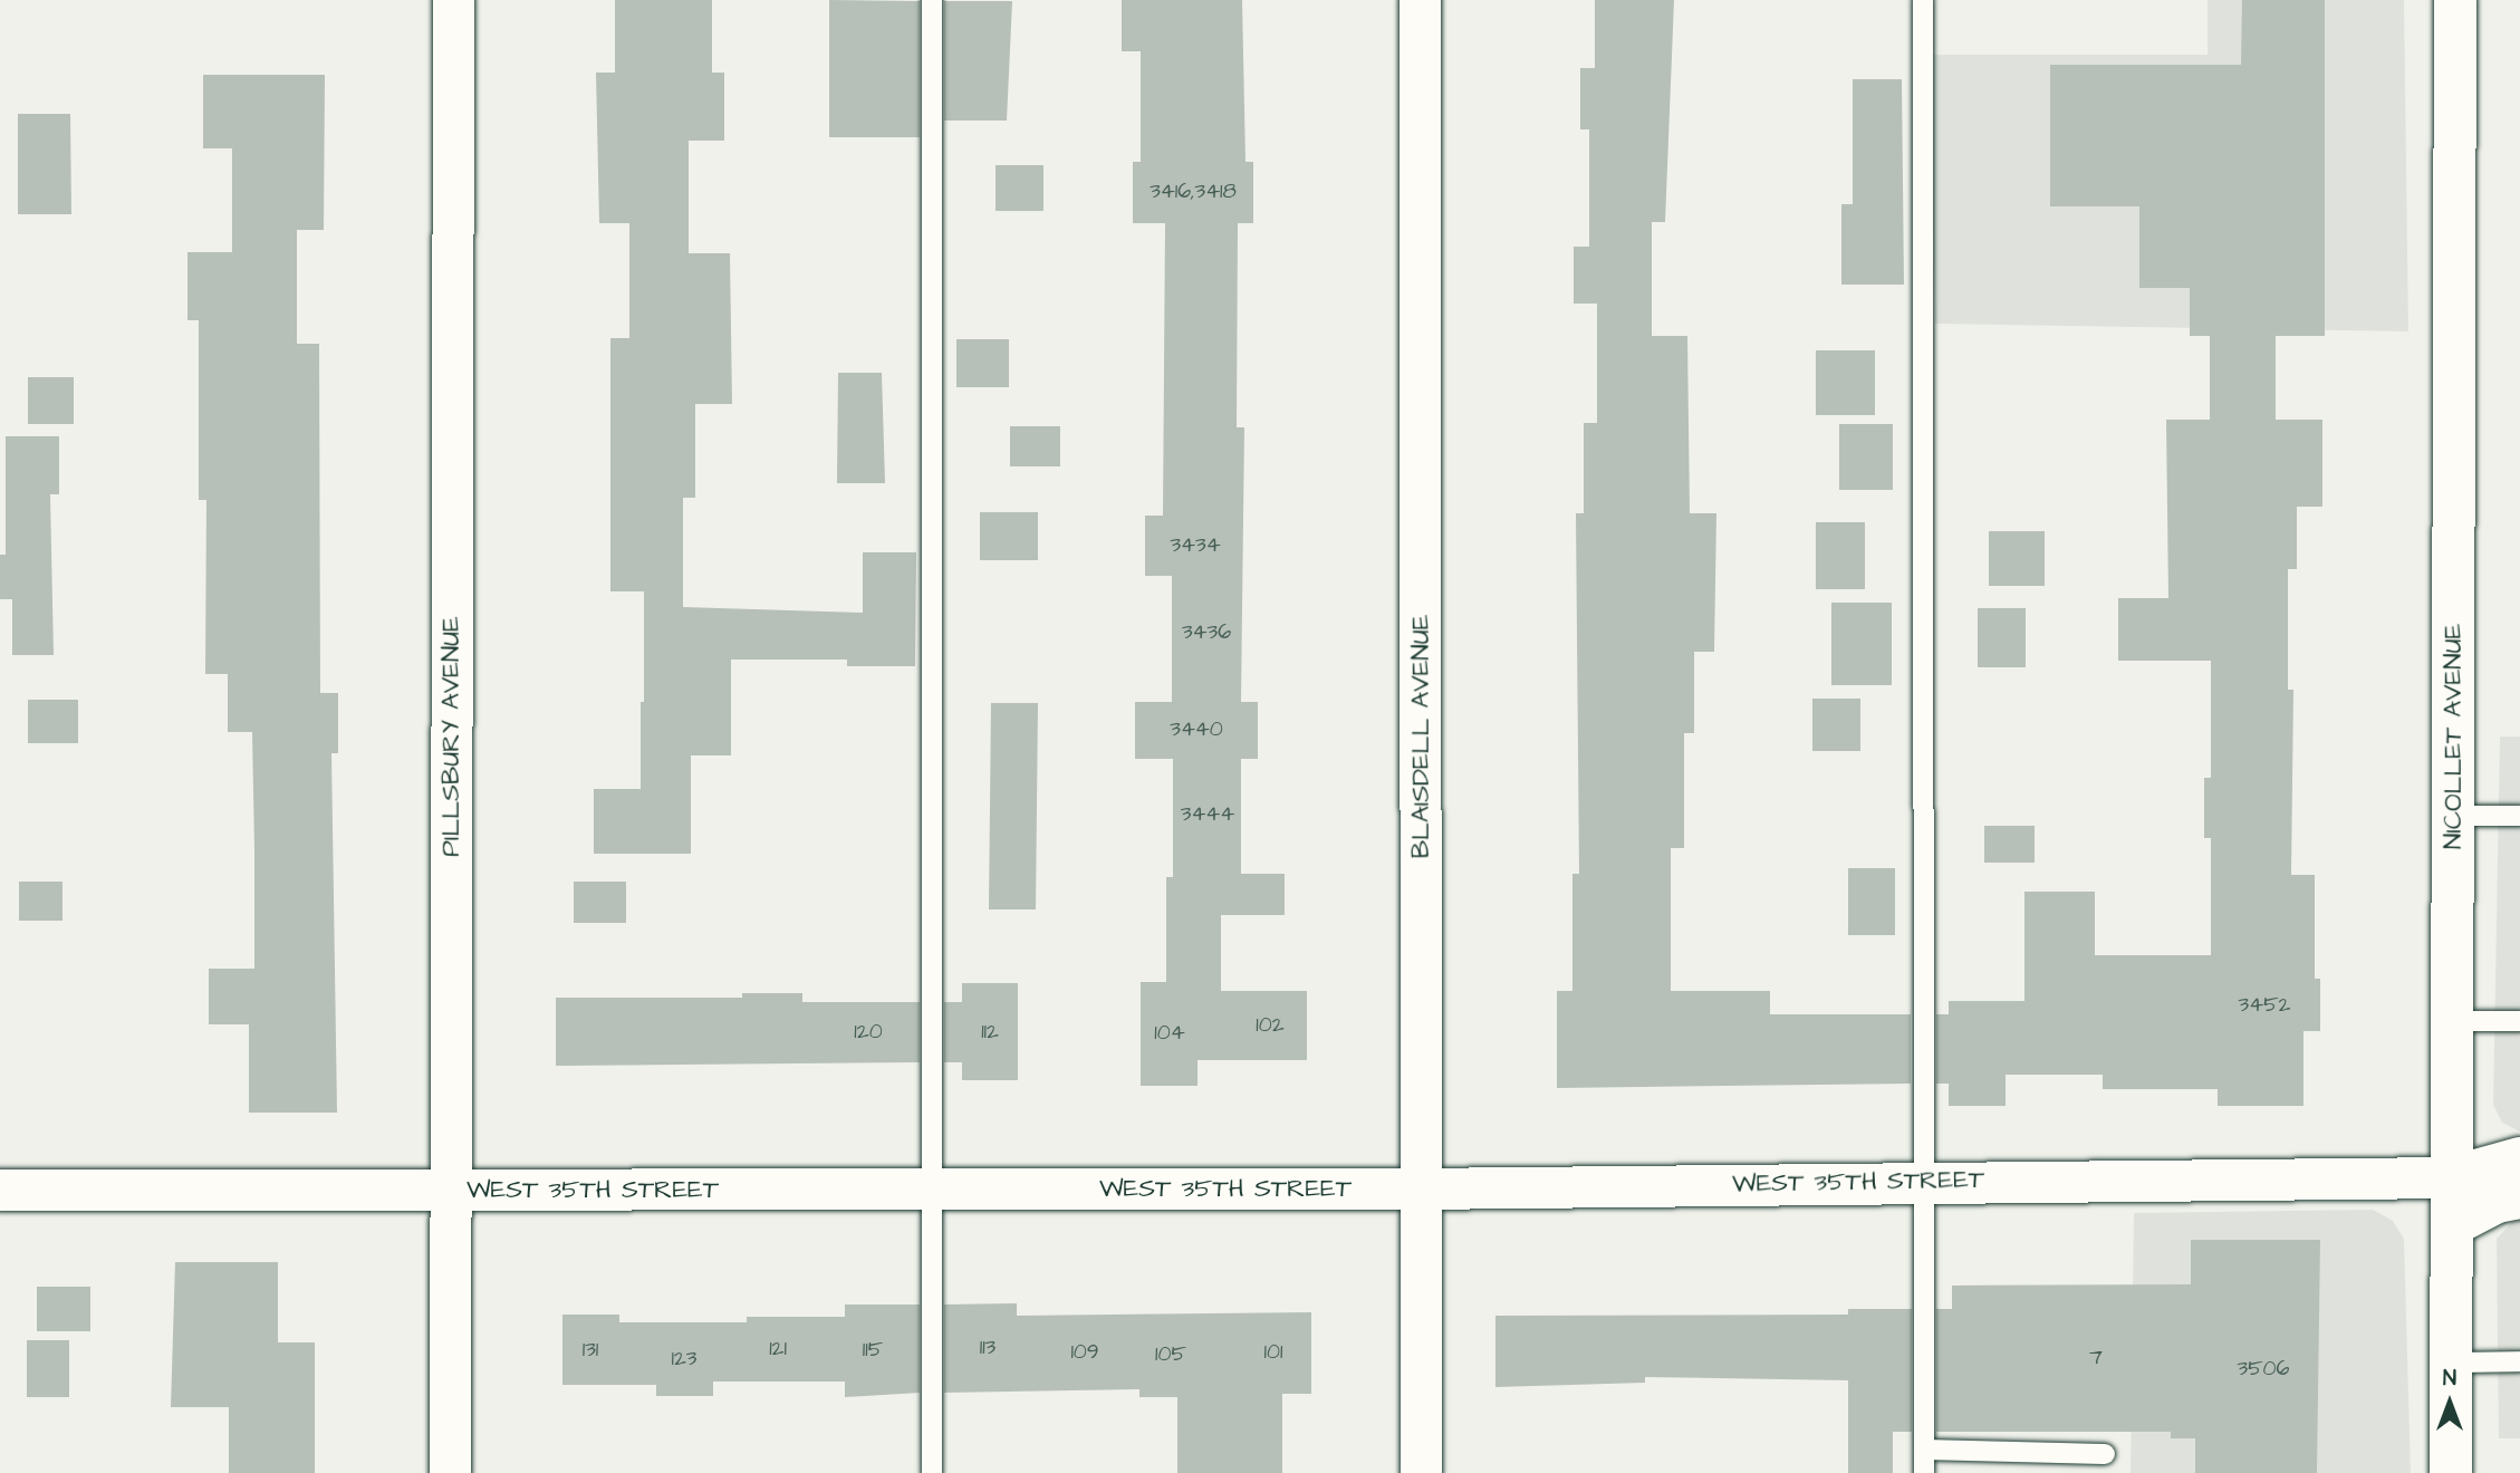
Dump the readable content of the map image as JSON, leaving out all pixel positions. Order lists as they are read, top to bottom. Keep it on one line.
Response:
{"streets":{"main road":["NICOLLET AVENUE"],"street":["PILLSBURY AVENUE","BLAISDELL AVENUE","WEST 35TH STREET"]},"crossings":[["PILLSBURY AVENUE","WEST 35TH STREET"],["BLAISDELL AVENUE","WEST 35TH STREET"],["NICOLLET AVENUE","WEST 35TH STREET"]],"house_numbers":["3416,3418","3434","3436","3440","3444","3452","102","120","112","104","113","121","131","115","109","101","105","7","123","3506"],"north":"top"}
